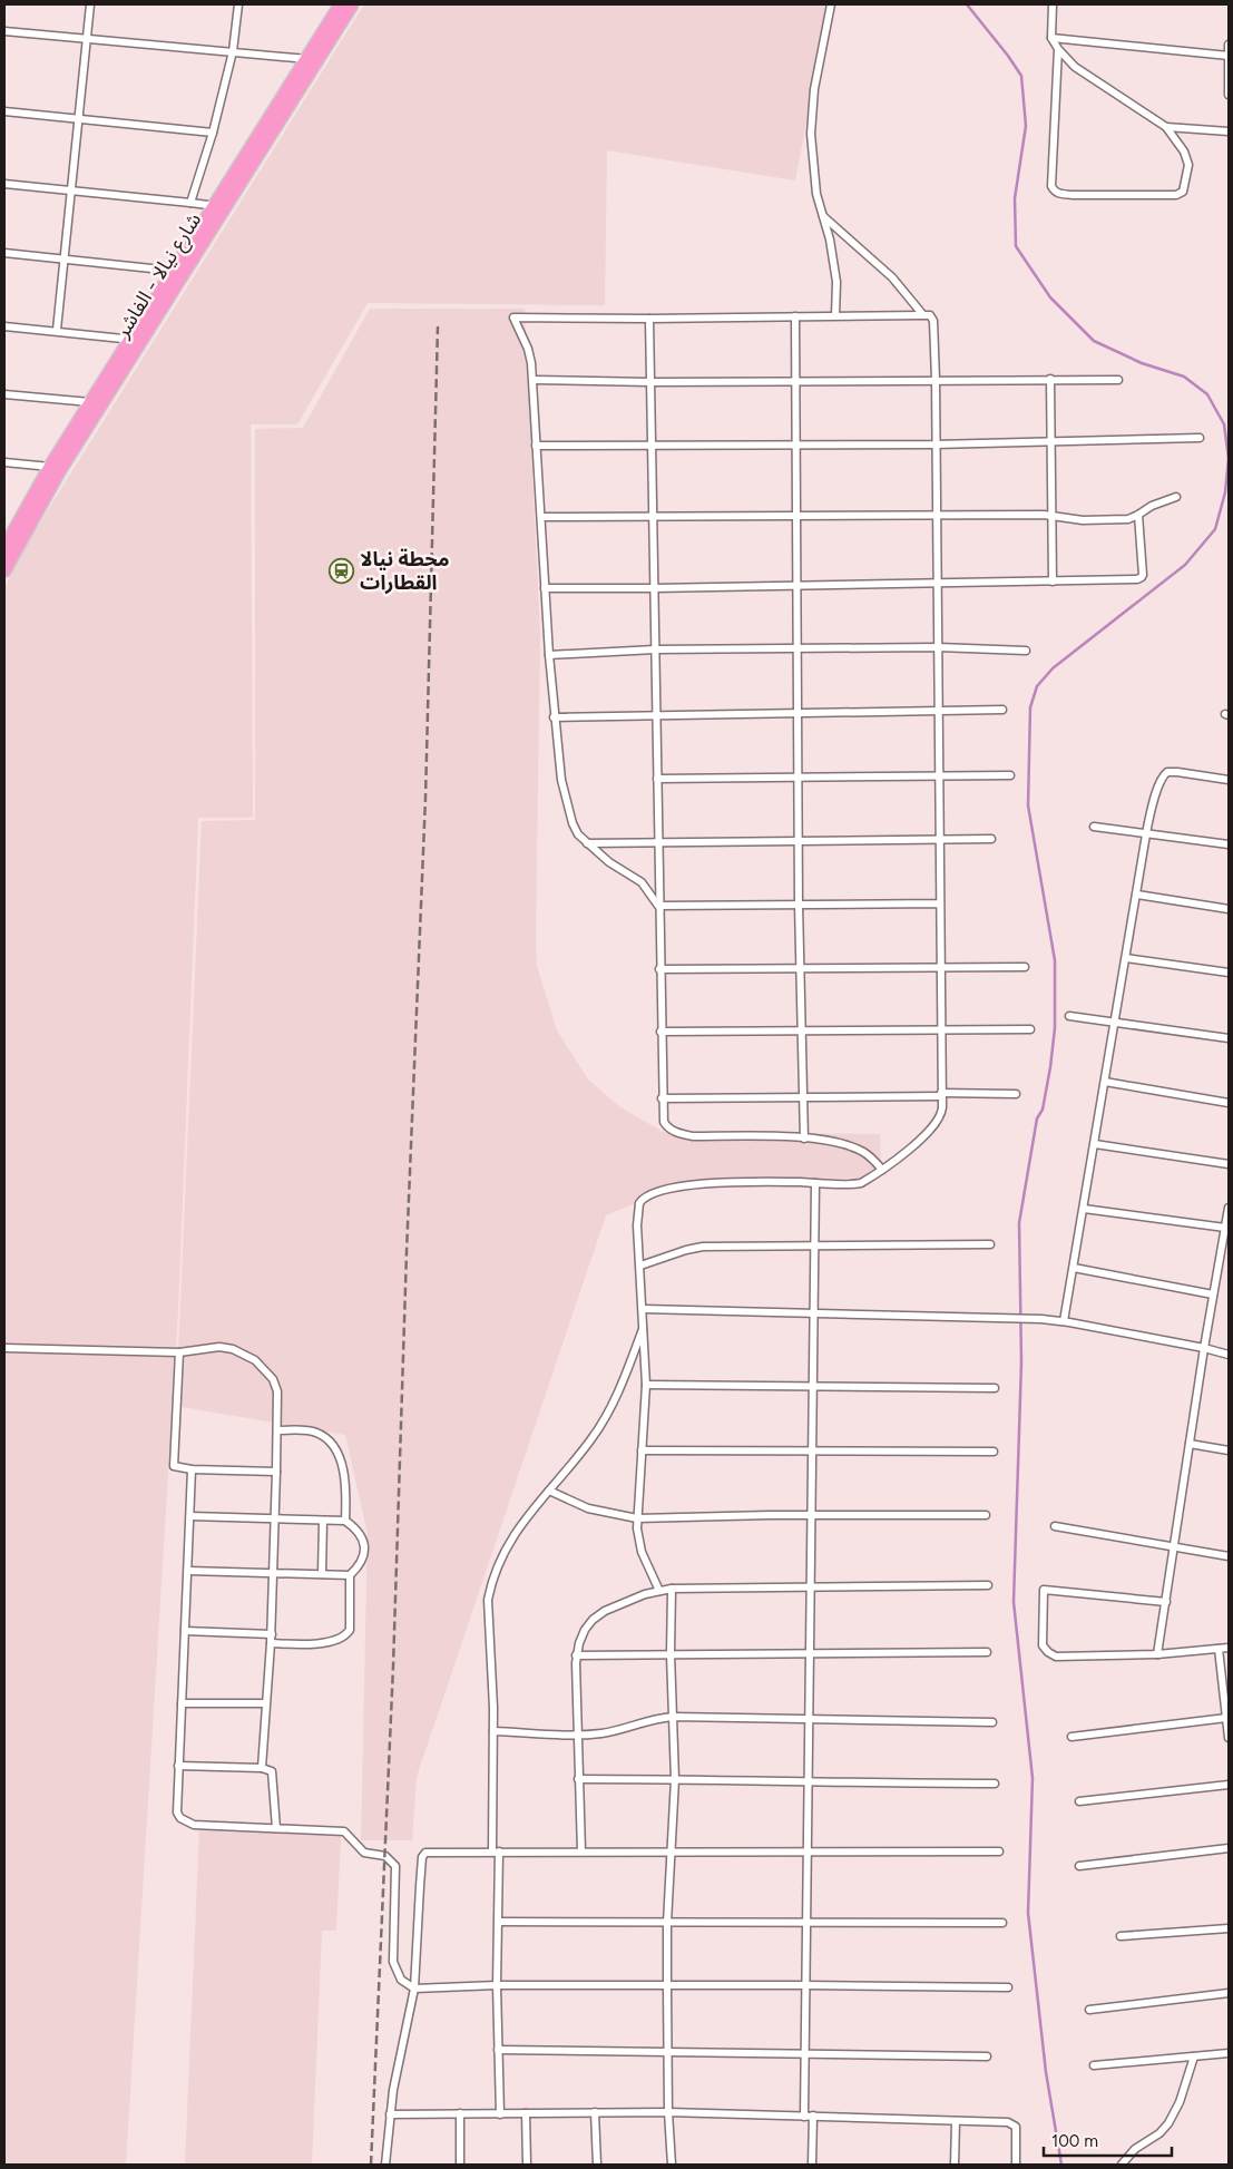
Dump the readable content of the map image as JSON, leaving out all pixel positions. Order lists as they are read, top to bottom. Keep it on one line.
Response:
{"streets":{"highway":["شارع نيالا - الفاشر"]},"places":{"station":["محطة نيالا القطارات"]},"scale_bar":"100 m"}
